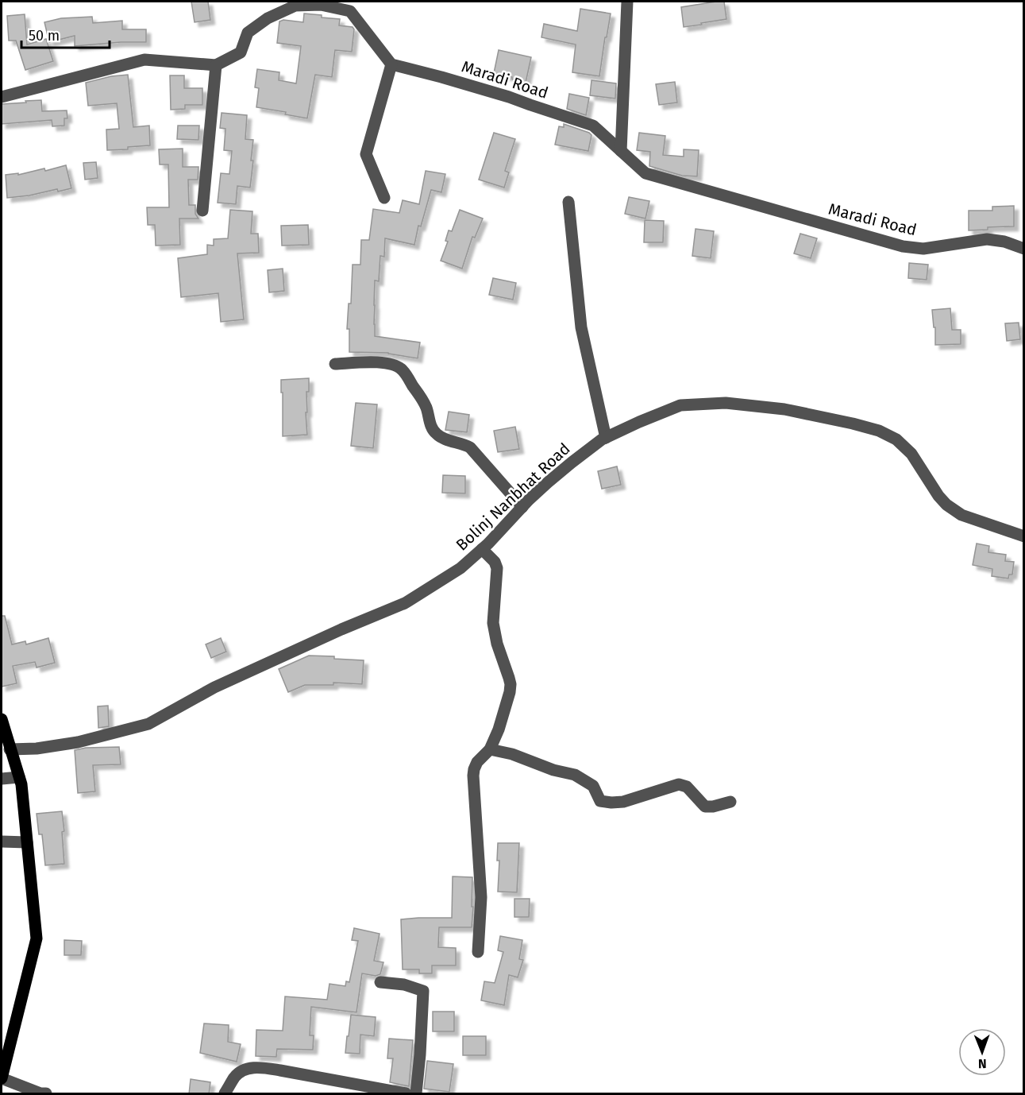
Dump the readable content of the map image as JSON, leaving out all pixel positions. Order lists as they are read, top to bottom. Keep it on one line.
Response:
{"streets":{"street":["Maradi Road","Bolinj Nanbhat Road"]},"scale_bar":"50 m","north":"bottom"}
